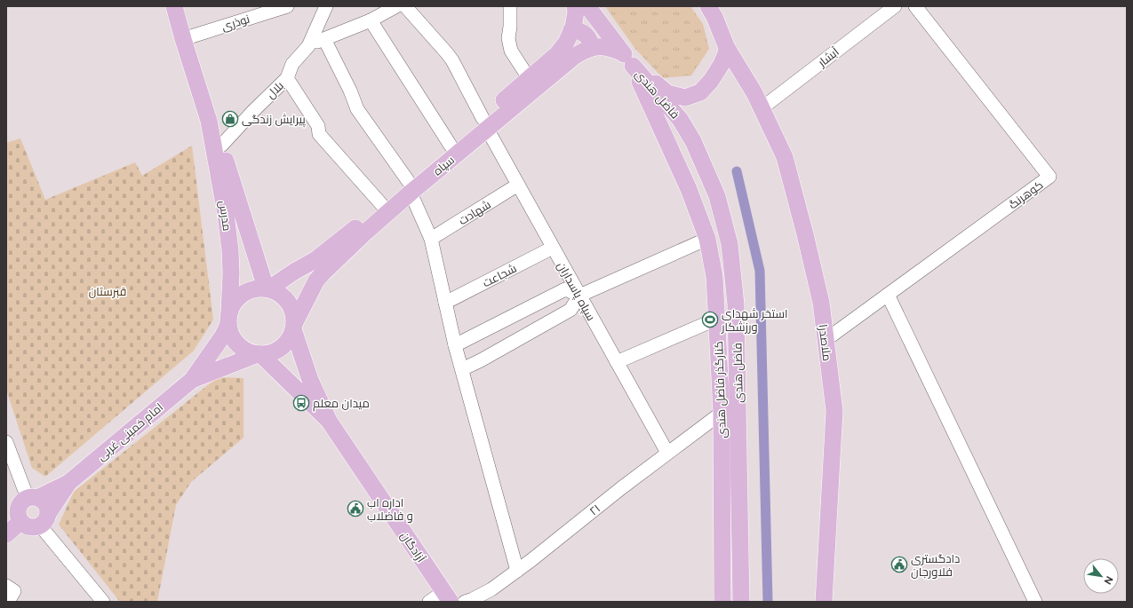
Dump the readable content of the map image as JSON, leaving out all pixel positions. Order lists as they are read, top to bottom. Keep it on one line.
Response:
{"streets":{"main road":["فاضل هندی","سپاه","مدرس","ملاصدرا","کنارگذر فاضل هندی","امام خمینی غربی","آزادگان"],"street":["نوذری","آبشار","بلال","کوهرنگ","شهادت","شجاعت","سپاه پاسداران","۲۱"]},"crossings":[["نوذری","مدرس"],["آبشار","ملاصدرا"],["بلال","مدرس"],["فاضل هندی","کنارگذر فاضل هندی"],["سپاه","مدرس"],["سپاه","سپاه پاسداران"],["سپاه","امام خمینی غربی"],["کوهرنگ","ملاصدرا"],["شهادت","سپاه پاسداران"],["مدرس","امام خمینی غربی"],["شجاعت","سپاه پاسداران"],["سپاه پاسداران","۲۱"],["کنارگذر فاضل هندی","۲۱"]],"parks":["قبرستان"],"places":{"shop":["پیرایش زندگی"],"sports":["استخر شهدای ورزشکار"],"bus stop":["میدان معلم"],"public building":["اداره اب و فاضلاب","دادگستری فلاورجان"]},"north":"bottom right"}
